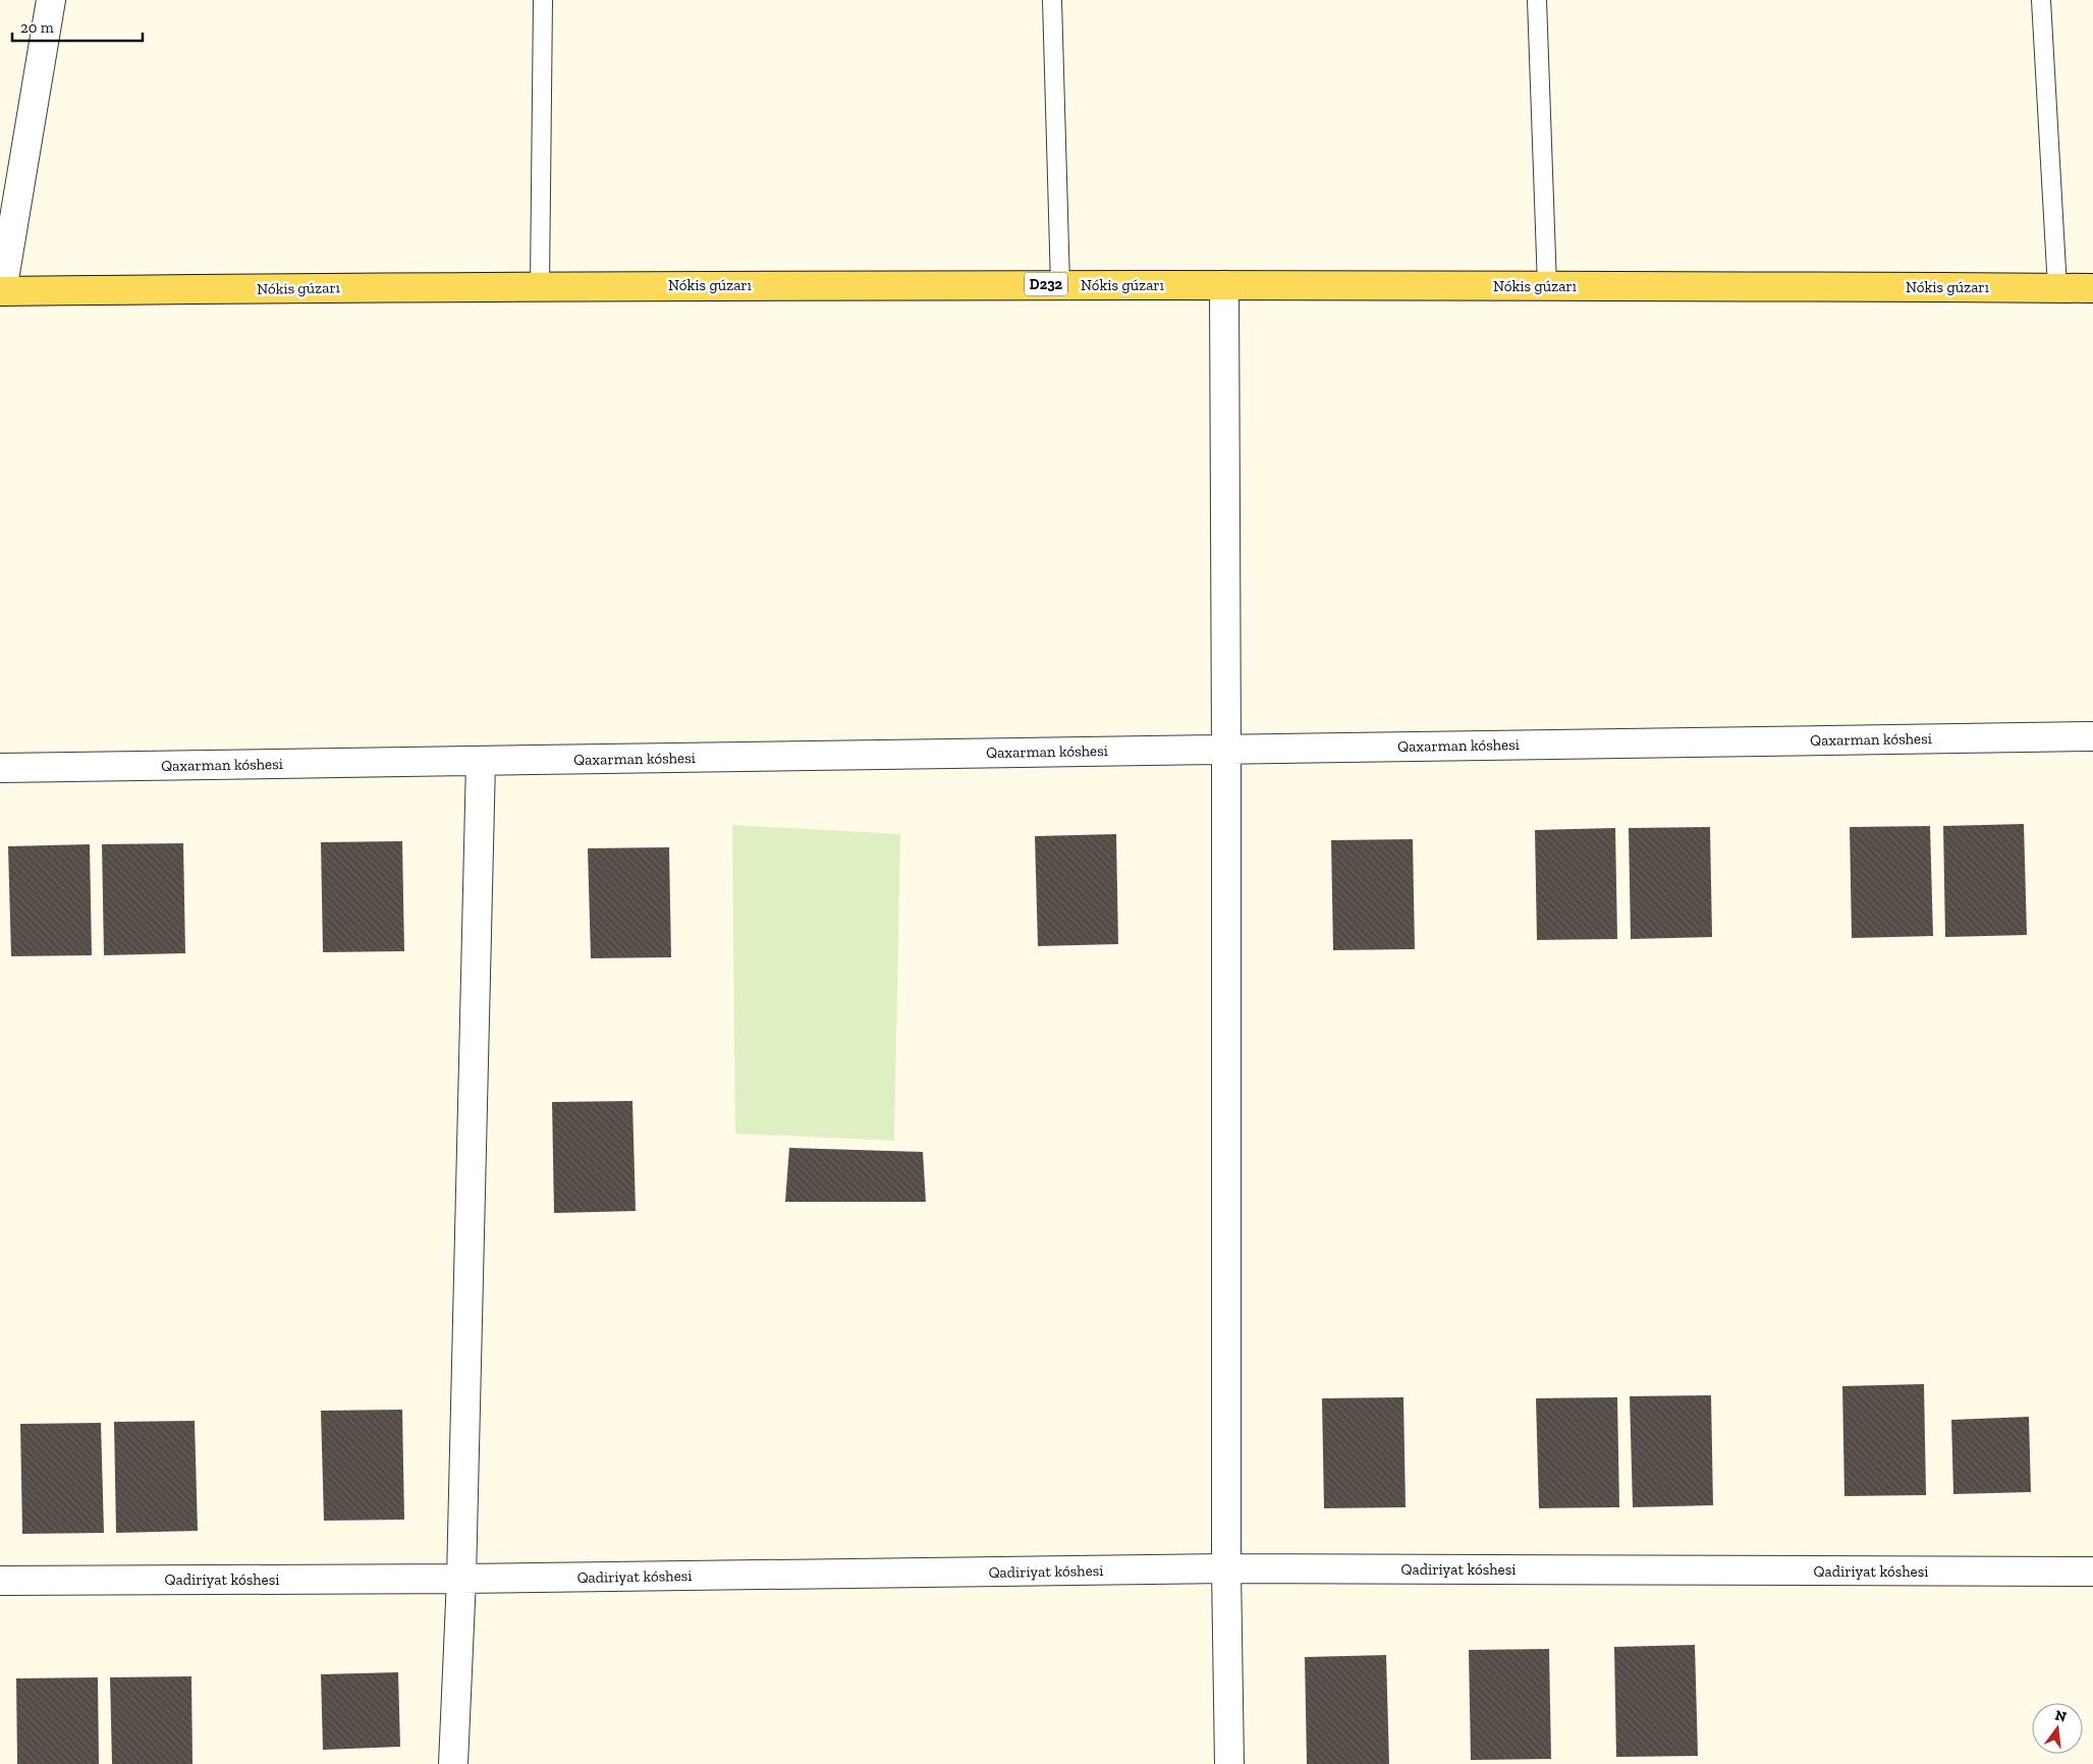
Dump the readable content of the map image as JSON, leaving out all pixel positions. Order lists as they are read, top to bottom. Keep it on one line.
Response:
{"streets":{"main road":["D232","Nókis gúzarı"],"street":["Qaxarman kóshesi","Qadiriyat kóshesi"]},"scale_bar":"20 m","north":"top"}
